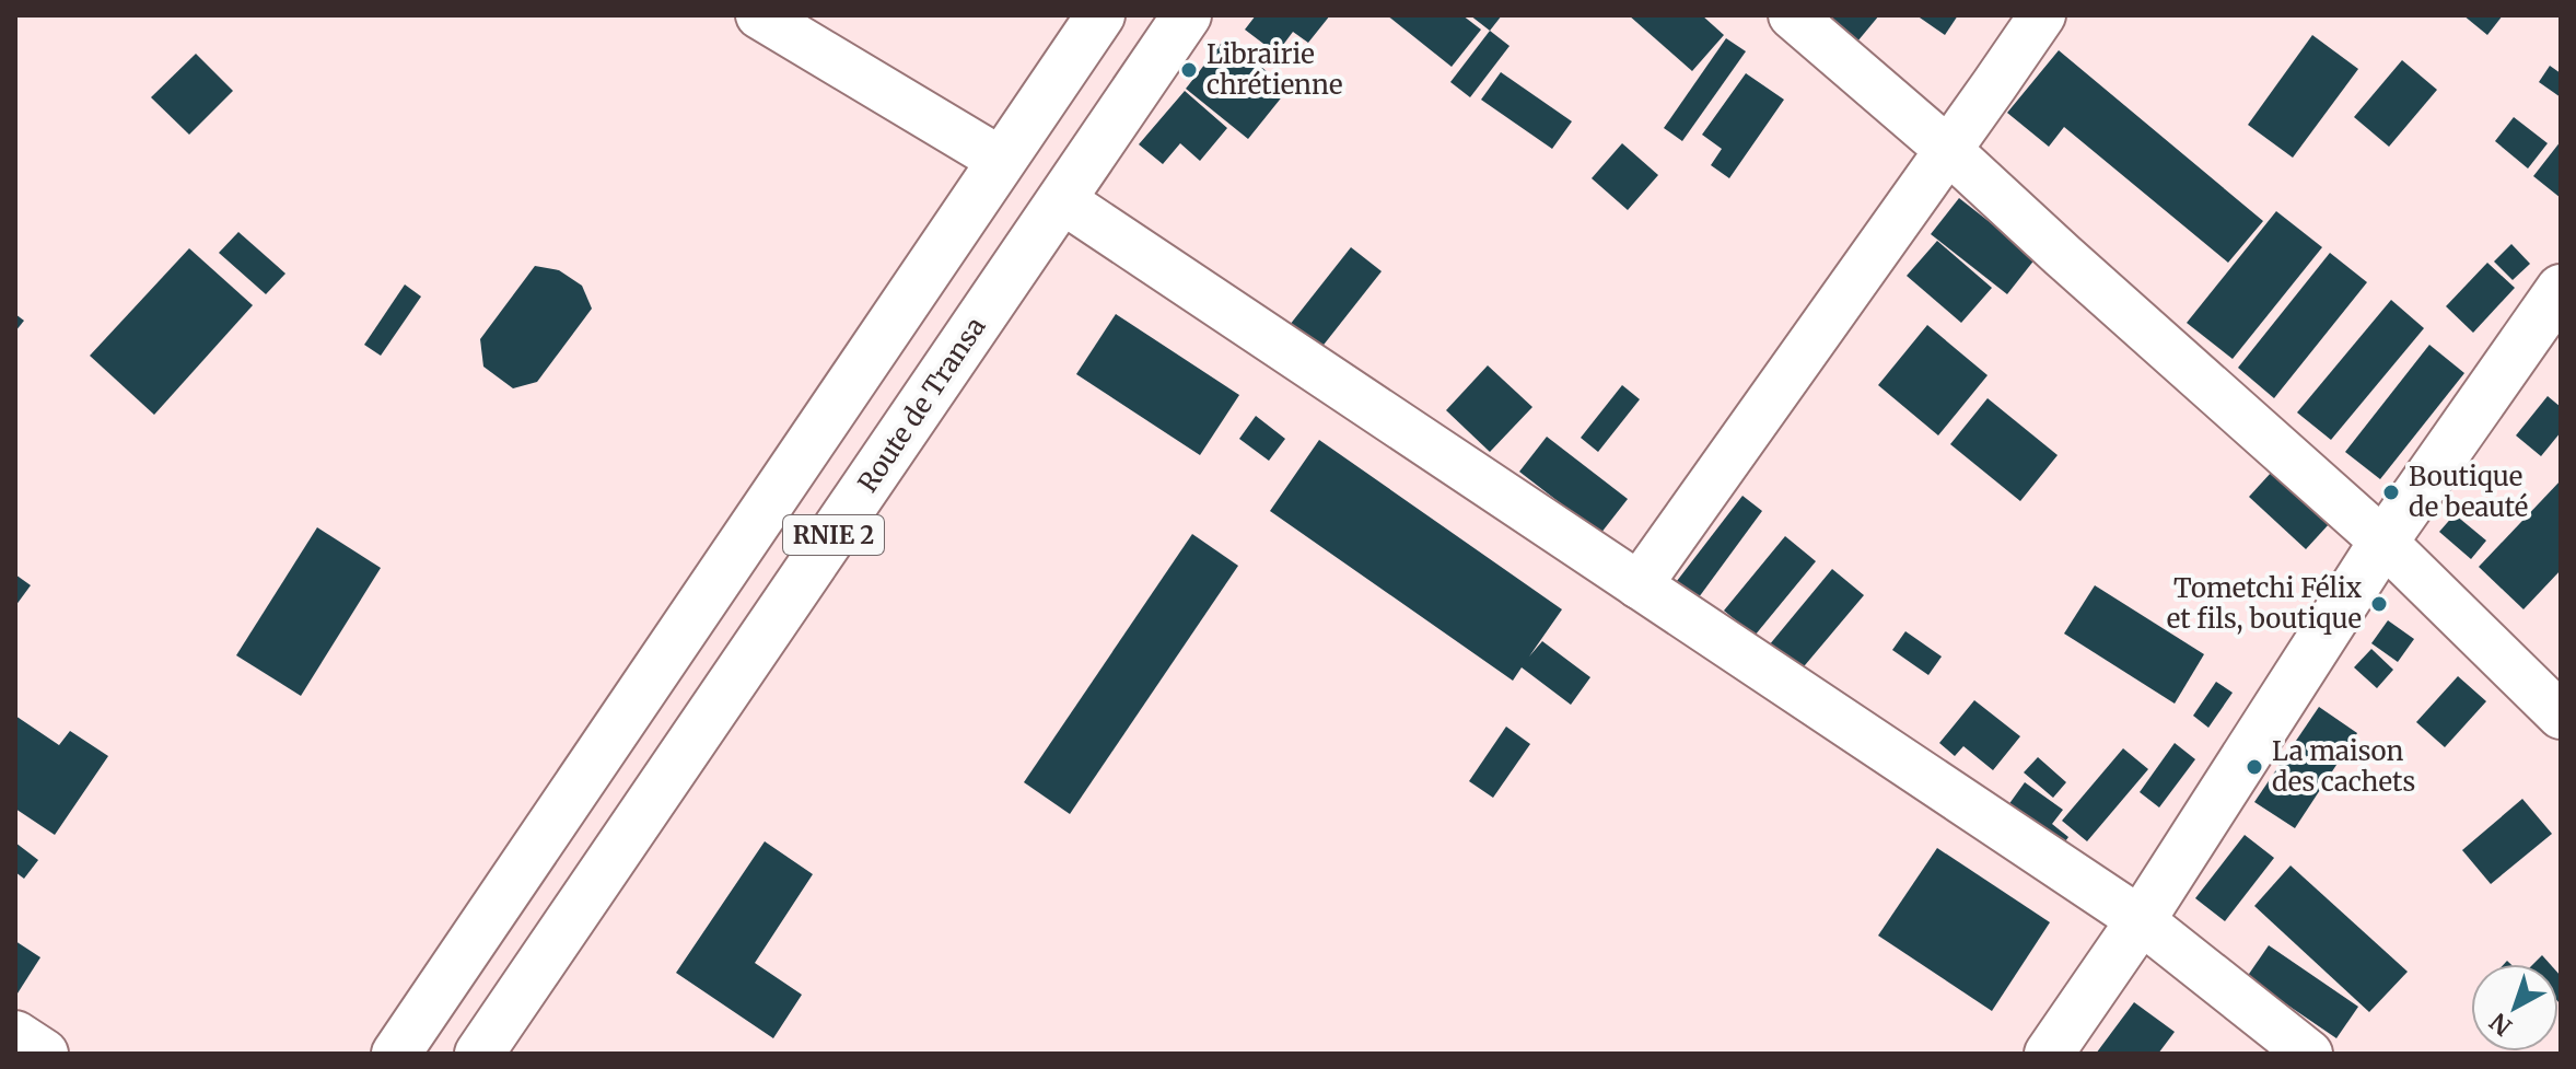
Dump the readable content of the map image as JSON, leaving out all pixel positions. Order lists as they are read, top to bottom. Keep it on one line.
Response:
{"streets":{"main road":["Route de Transa","RNIE 2"]},"places":["Librairie chrétienne","Boutique de beauté","Tometchi Félix et fils, boutique","La maison des cachets"],"north":"bottom left"}
